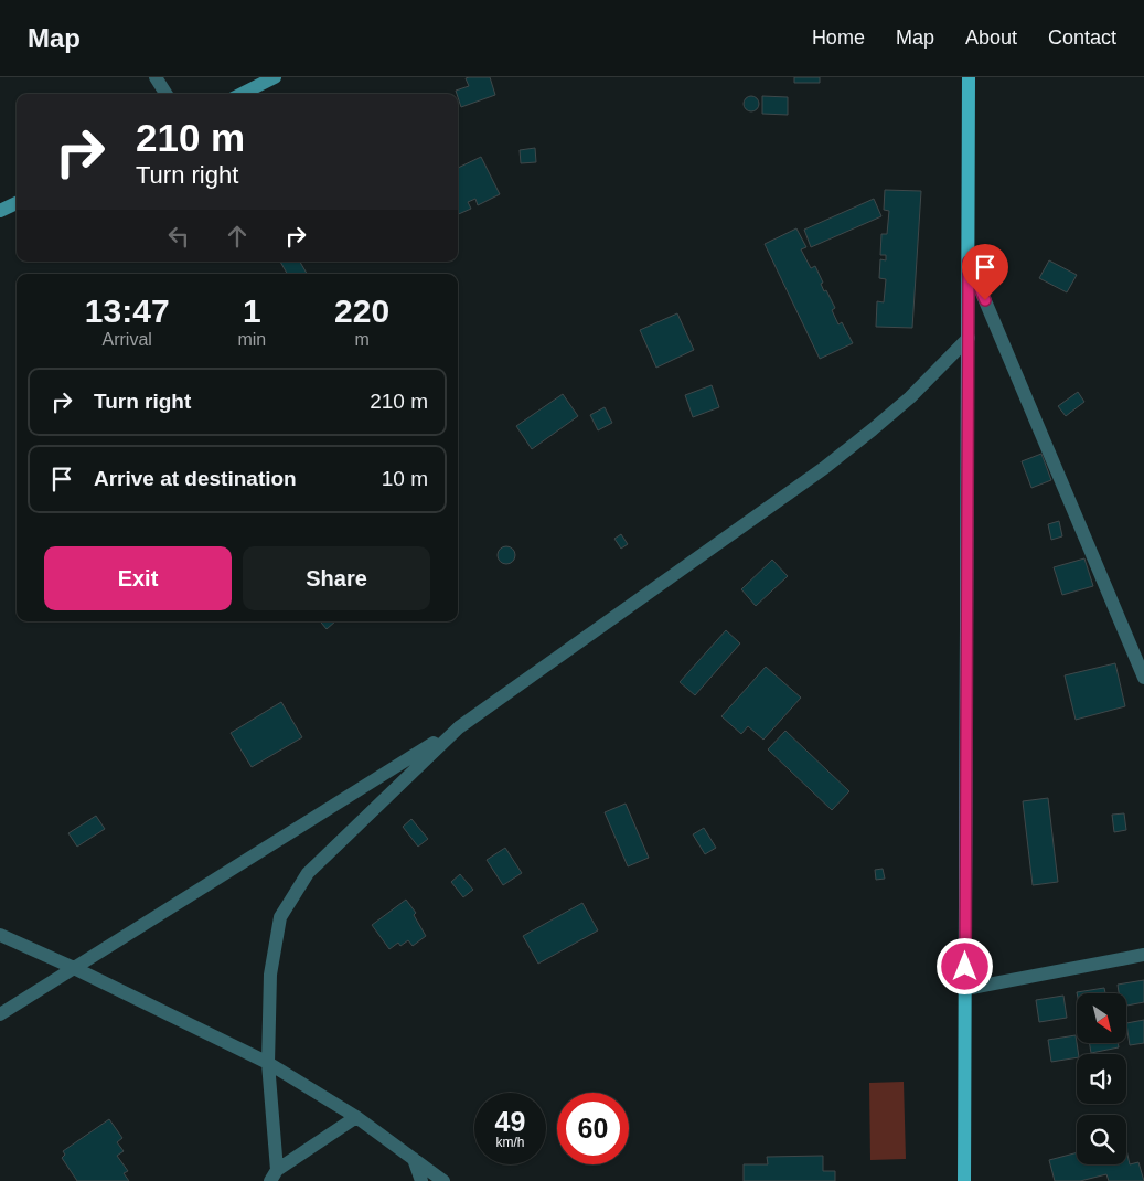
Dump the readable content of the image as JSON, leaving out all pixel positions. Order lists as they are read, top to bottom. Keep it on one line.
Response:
{"north":"bottom right","page":{"header":"Map","nav":["Home","Map","About","Contact"],"turn":["210 m","Turn right"],"eta":["13:47","Arrival","1","min","220","m"],"list":[{"name":"Turn right","value":"210 m"},{"name":"Arrive at destination","value":"10 m"}],"buttons":["Exit","Share"],"speed":"49 km/h","limit":"60"}}
